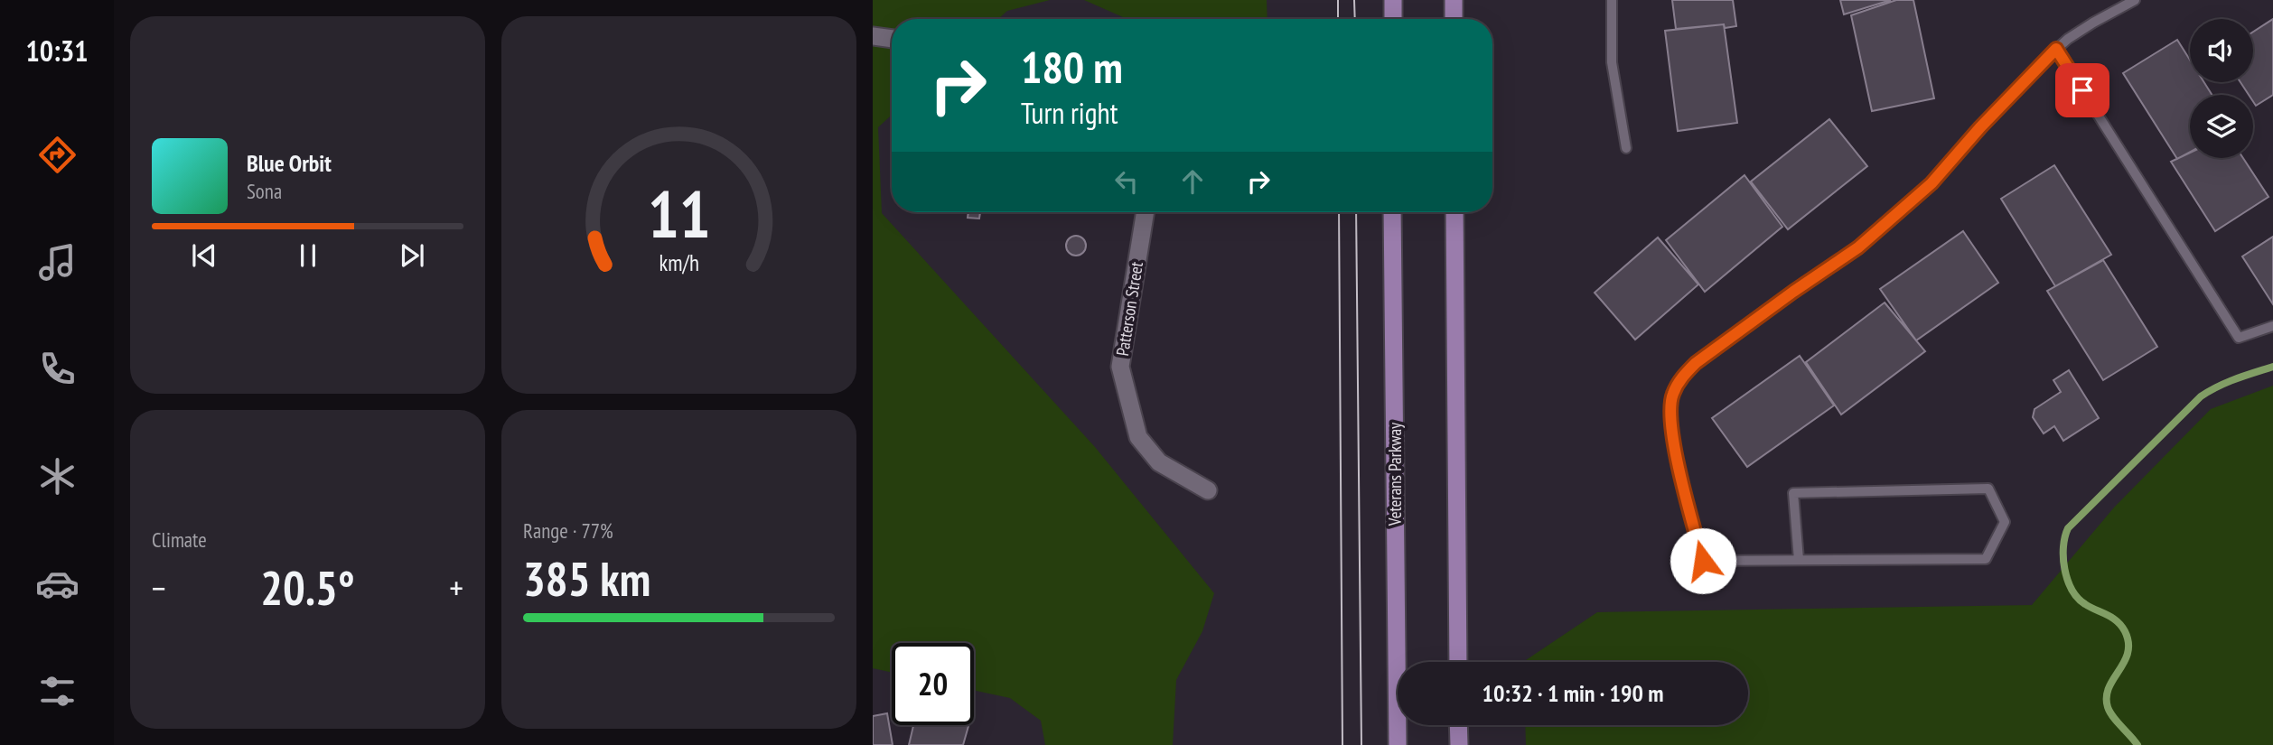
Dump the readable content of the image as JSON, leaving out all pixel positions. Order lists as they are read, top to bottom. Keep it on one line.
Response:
{"streets":{"main road":["Veterans Parkway"],"street":["Patterson Street"]},"page":{"tabs":"10:31","turn":["180 m","Turn right"],"song":["Blue Orbit","Sona"],"tile":["Climate",["Range · 77%","385 km"]],"heat":["−","20.5°","+"],"limit":"20","trip":"10:32 · 1 min · 190 m","gauge":["11","km/h"]}}
